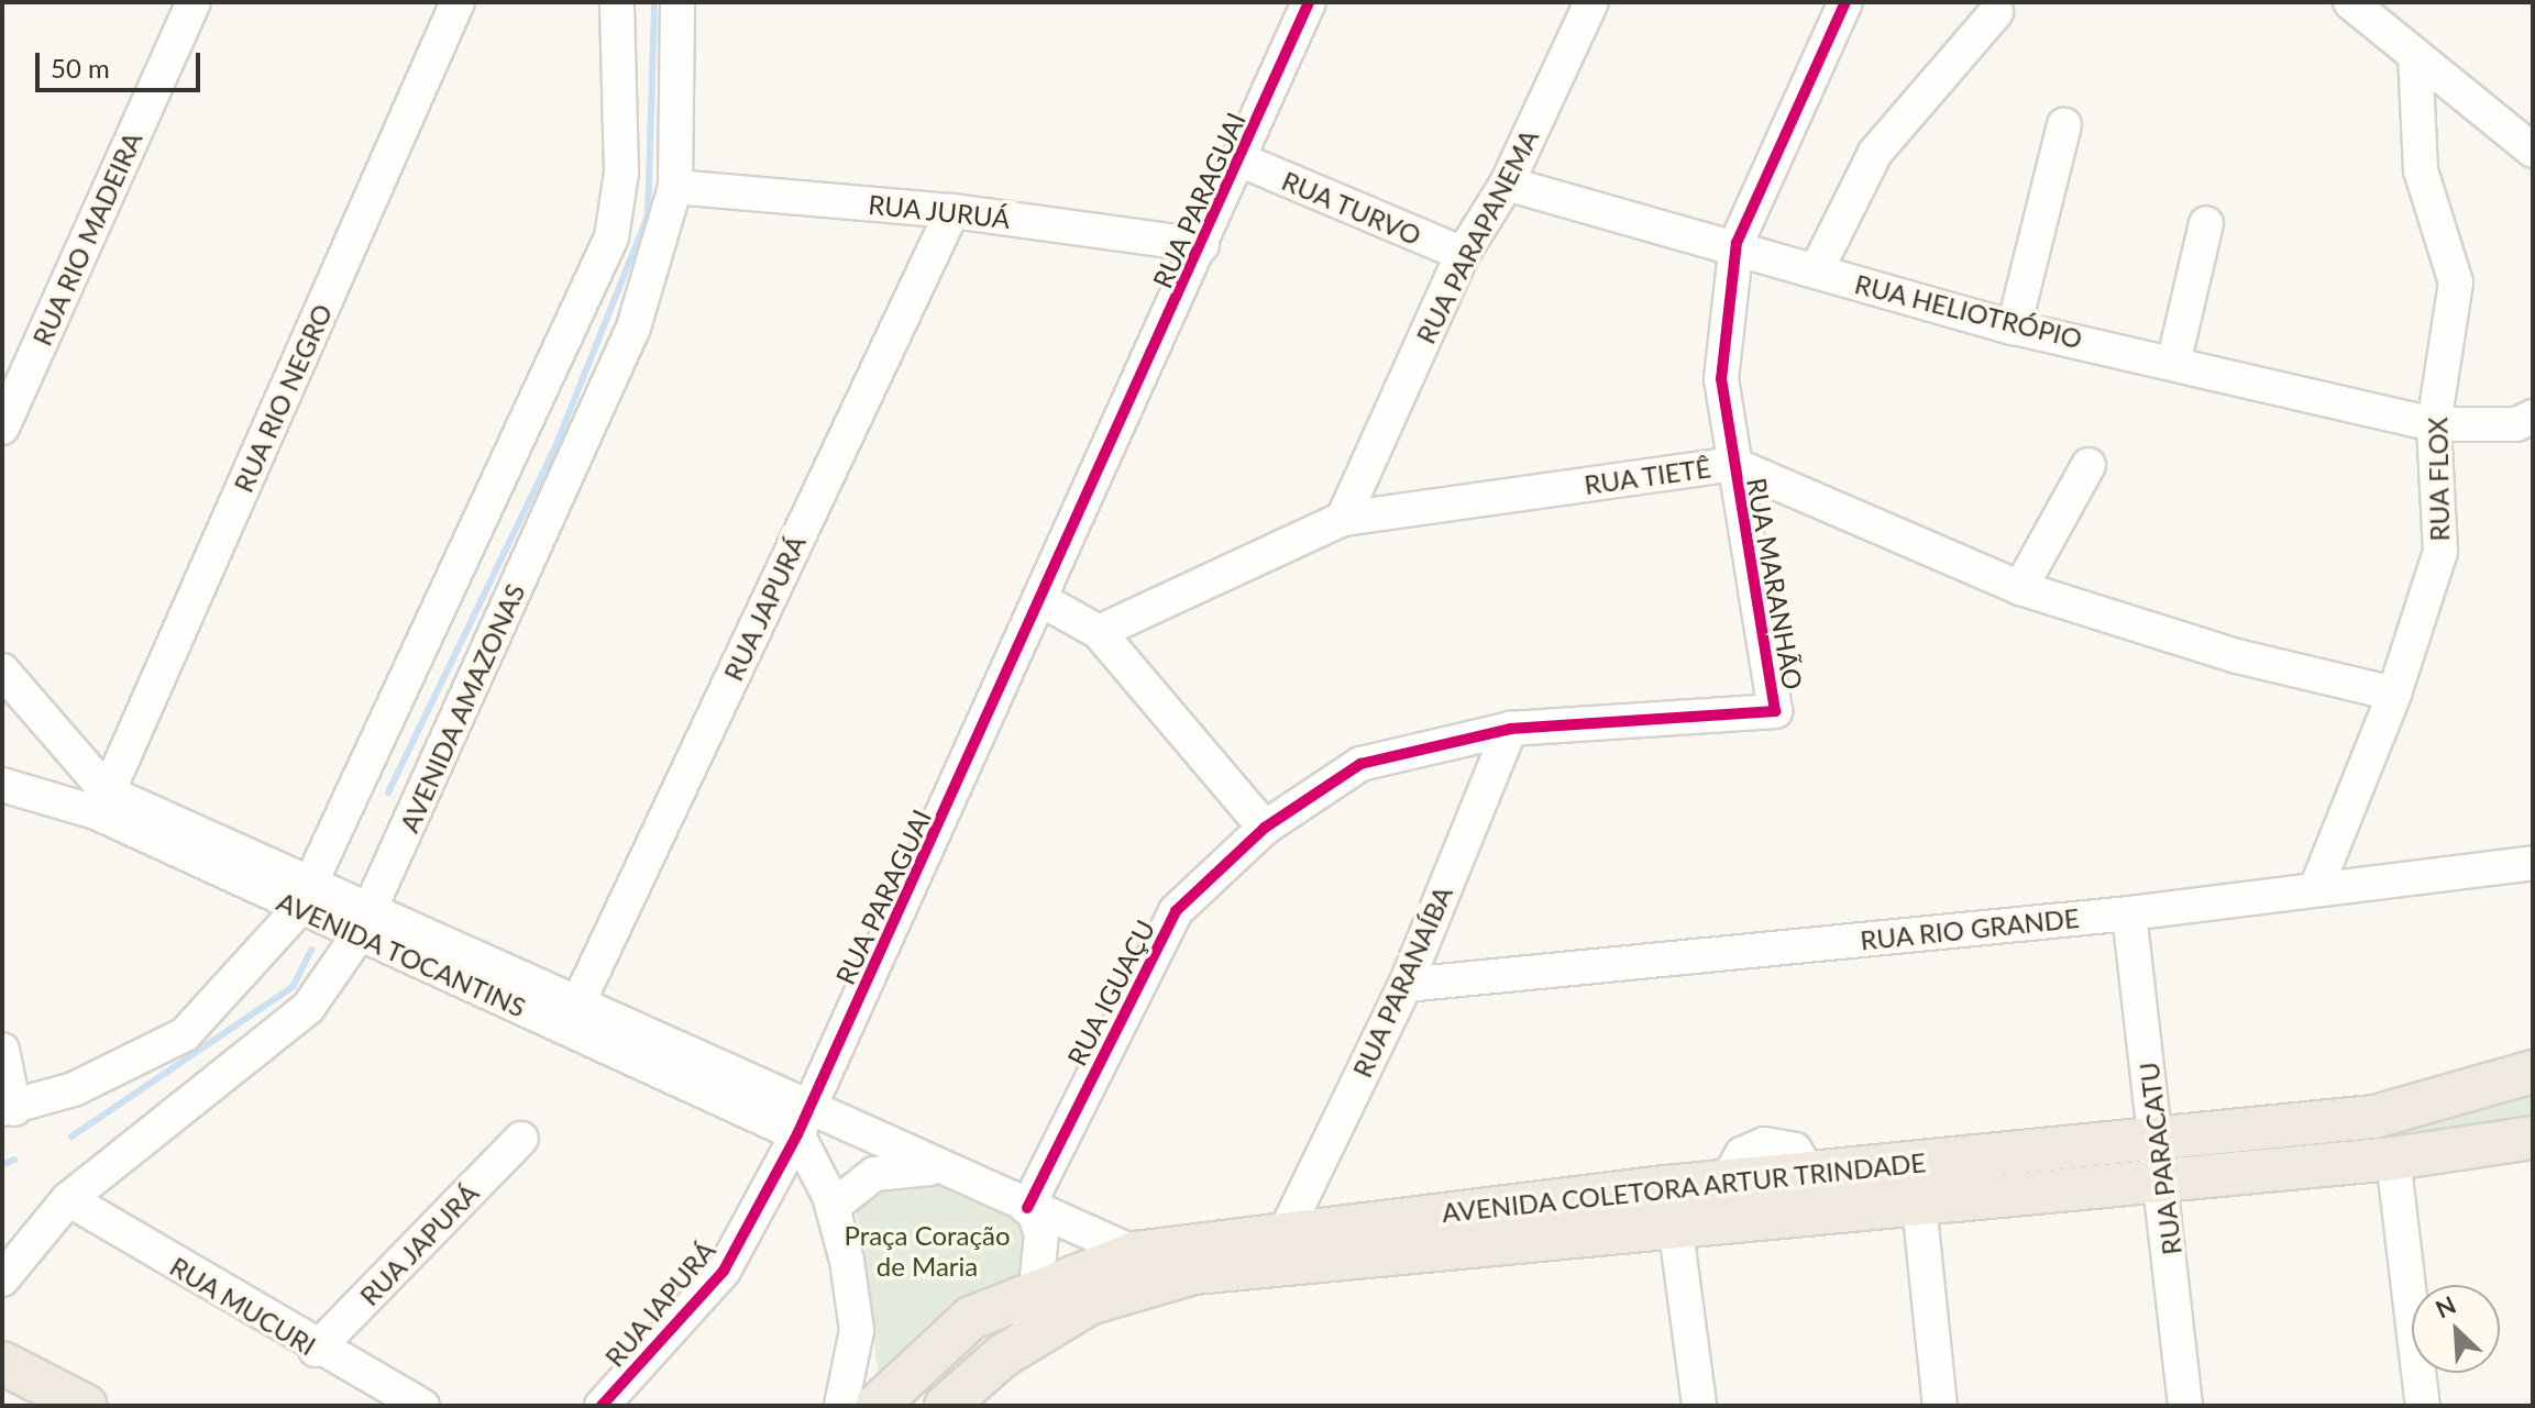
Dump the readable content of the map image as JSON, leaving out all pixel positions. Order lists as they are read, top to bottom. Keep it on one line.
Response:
{"streets":{"main road":["AVENIDA COLETORA ARTUR TRINDADE"],"street":["RUA PARAGUAI","RUA TURVO","RUA JURUÁ","RUA PARAPANEMA","RUA RIO MADEIRA","RUA HELIOTRÓPIO","RUA RIO NEGRO","RUA TIETÊ","RUA FLOX","RUA MARANHÃO","RUA JAPURÁ","AVENIDA AMAZONAS","RUA RIO GRANDE","AVENIDA TOCANTINS","RUA PARANAÍBA","RUA IGUAÇU","RUA PARACATU","RUA IAPURÁ","RUA MUCURI"]},"crossings":[["RUA PARAGUAI","RUA TURVO"],["RUA PARAGUAI","RUA JURUÁ"],["RUA PARAGUAI","AVENIDA TOCANTINS"],["RUA PARAGUAI","RUA IAPURÁ"],["RUA TURVO","RUA PARAPANEMA"],["RUA JURUÁ","RUA JAPURÁ"],["RUA JURUÁ","AVENIDA AMAZONAS"],["RUA PARAPANEMA","RUA HELIOTRÓPIO"],["RUA PARAPANEMA","RUA TIETÊ"],["RUA HELIOTRÓPIO","RUA FLOX"],["RUA HELIOTRÓPIO","RUA MARANHÃO"],["RUA RIO NEGRO","AVENIDA TOCANTINS"],["RUA TIETÊ","RUA FLOX"],["RUA TIETÊ","RUA MARANHÃO"],["RUA FLOX","RUA RIO GRANDE"],["RUA MARANHÃO","RUA IGUAÇU"],["RUA JAPURÁ","AVENIDA TOCANTINS"],["RUA JAPURÁ","RUA MUCURI"],["AVENIDA AMAZONAS","AVENIDA TOCANTINS"],["AVENIDA AMAZONAS","RUA MUCURI"],["RUA RIO GRANDE","RUA PARANAÍBA"],["RUA RIO GRANDE","RUA PARACATU"],["AVENIDA TOCANTINS","RUA IAPURÁ"],["RUA PARANAÍBA","RUA IGUAÇU"],["RUA PARANAÍBA","AVENIDA COLETORA ARTUR TRINDADE"],["RUA PARACATU","AVENIDA COLETORA ARTUR TRINDADE"]],"parks":["Praça Coração de Maria"],"scale_bar":"50 m","north":"top left"}
